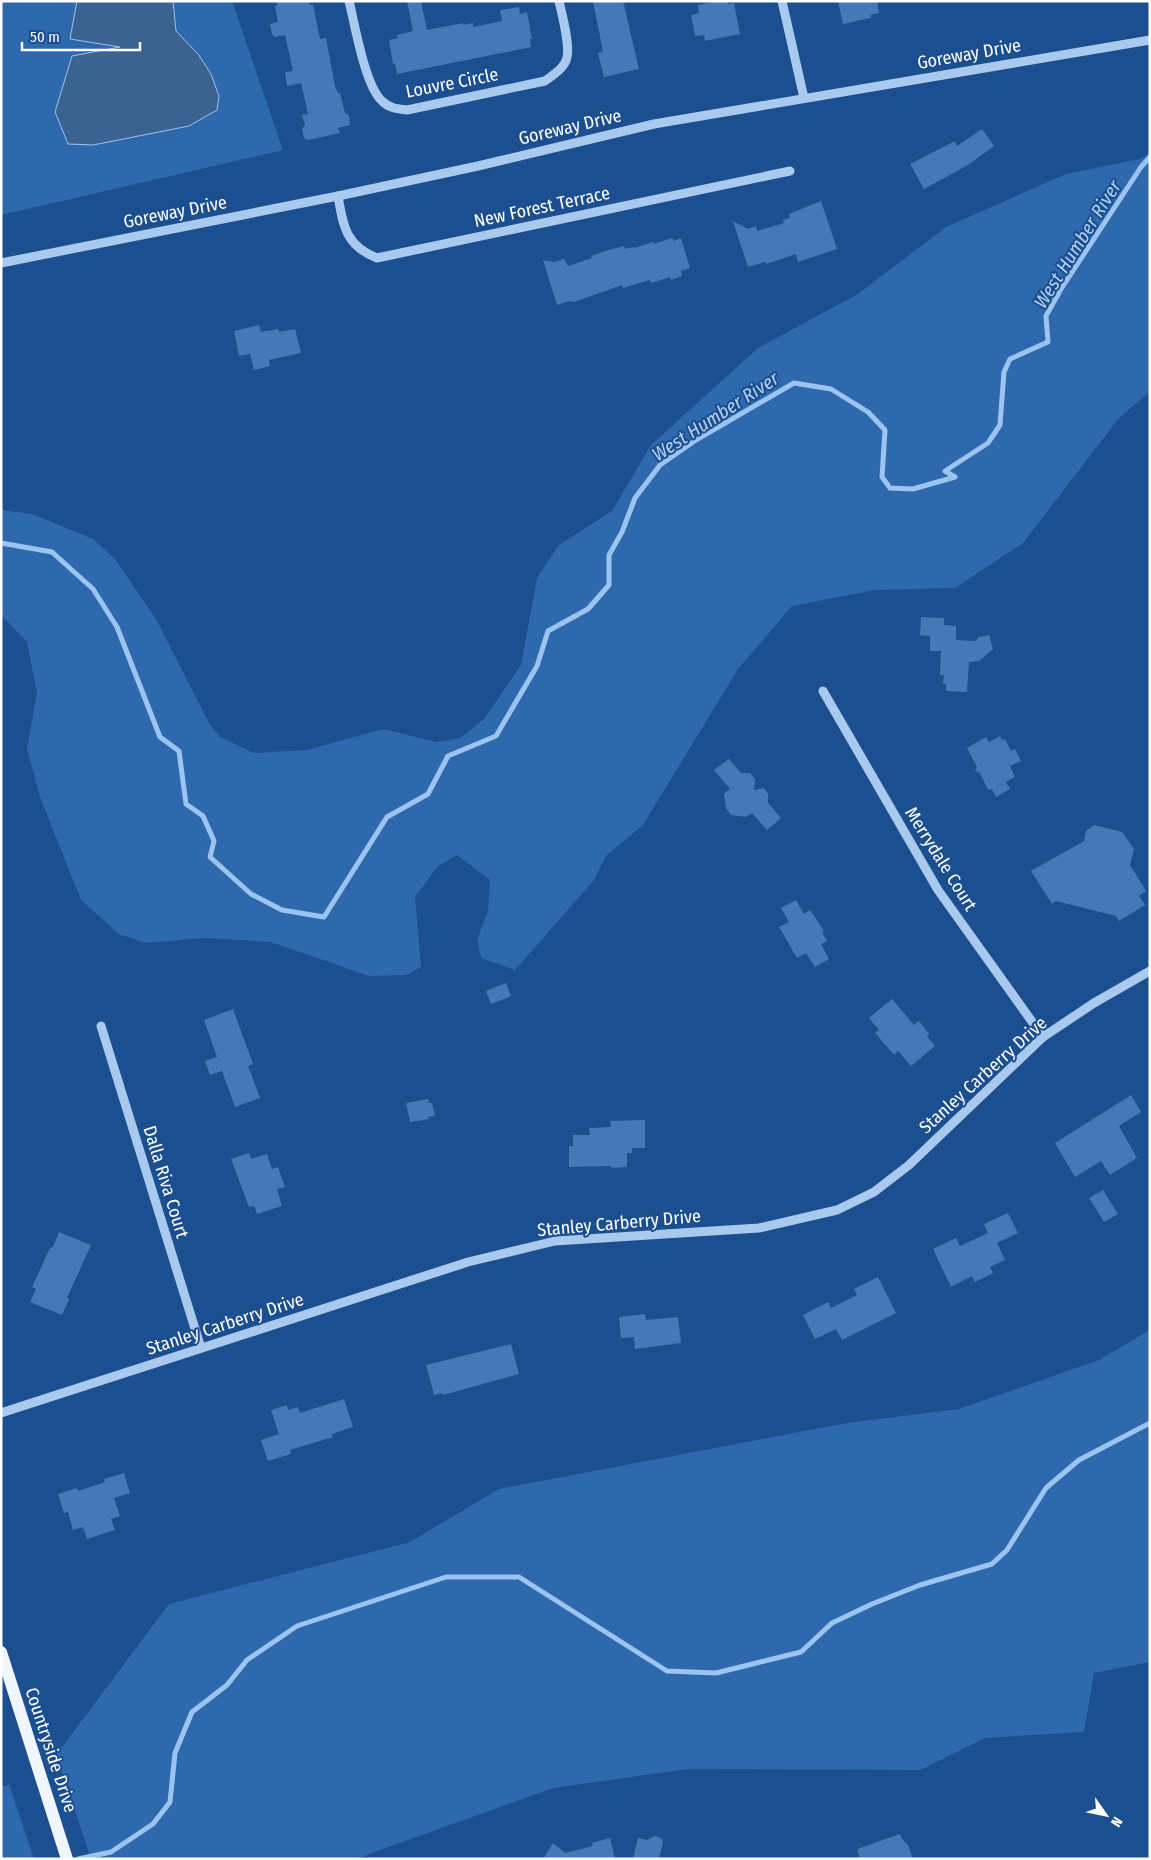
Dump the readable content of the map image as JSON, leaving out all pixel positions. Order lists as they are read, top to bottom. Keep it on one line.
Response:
{"streets":{"main road":["Countryside Drive"],"street":["Goreway Drive","Louvre Circle","New Forest Terrace","Merrydale Court","Stanley Carberry Drive","Dalla Riva Court"]},"crossings":[["Goreway Drive","New Forest Terrace"],["Merrydale Court","Stanley Carberry Drive"],["Stanley Carberry Drive","Dalla Riva Court"]],"water":["West Humber River"],"scale_bar":"50 m","north":"bottom right"}
